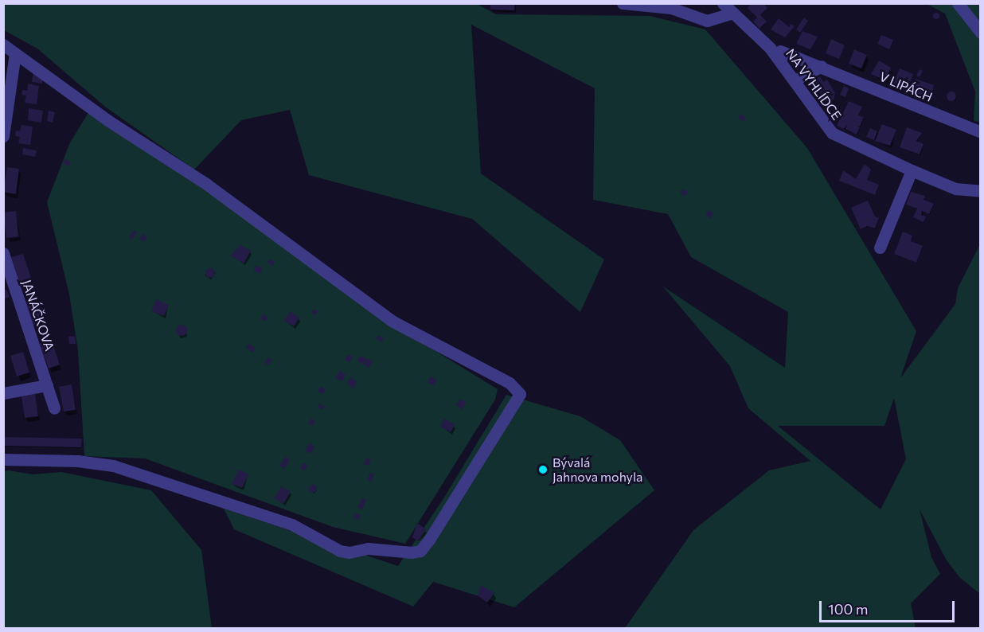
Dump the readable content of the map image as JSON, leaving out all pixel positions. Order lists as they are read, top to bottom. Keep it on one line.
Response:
{"streets":{"street":["NA VYHLÍDCE","V LIPÁCH","JANÁČKOVA"]},"places":["Bývalá Jahnova mohyla"],"scale_bar":"100 m"}
